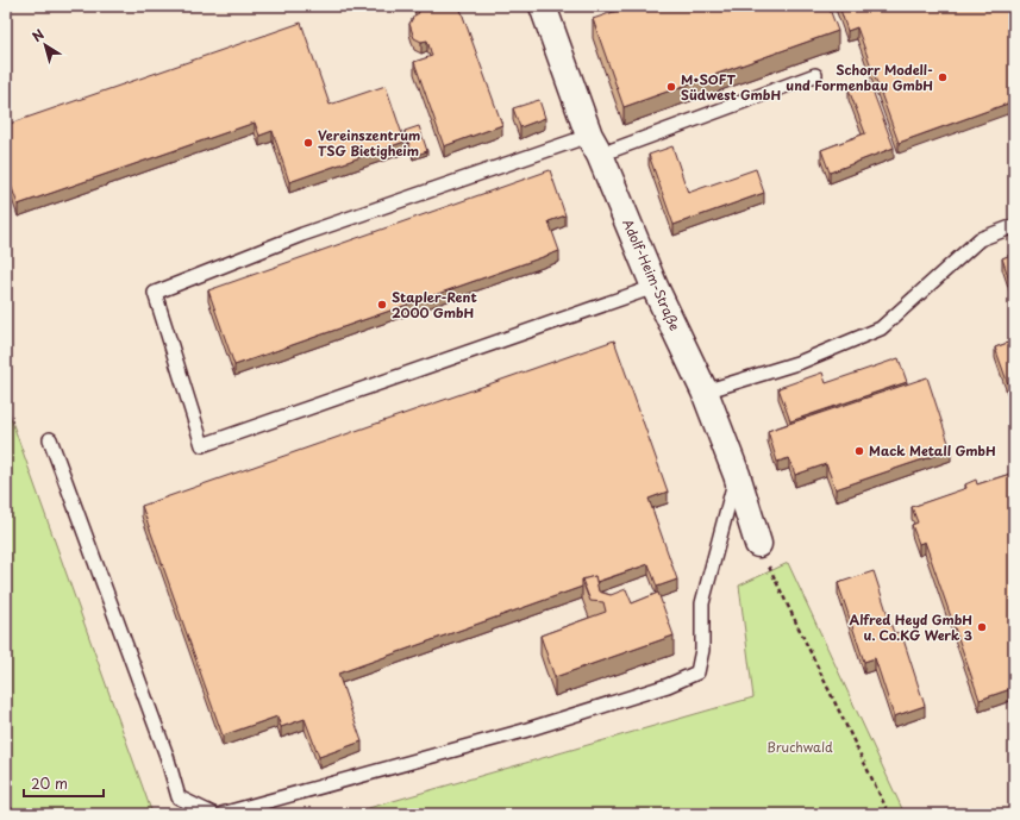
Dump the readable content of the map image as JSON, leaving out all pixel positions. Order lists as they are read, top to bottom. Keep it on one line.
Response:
{"streets":{"street":["Adolf-Heim-Straße"]},"parks":["Bruchwald"],"places":["Schorr Modell- und Formenbau GmbH","M•SOFT Südwest GmbH","Vereinszentrum TSG Bietigheim","Stapler-Rent 2000 GmbH","Mack Metall GmbH","Alfred Heyd GmbH u. Co.KG Werk 3"],"scale_bar":"20 m","north":"top left"}
